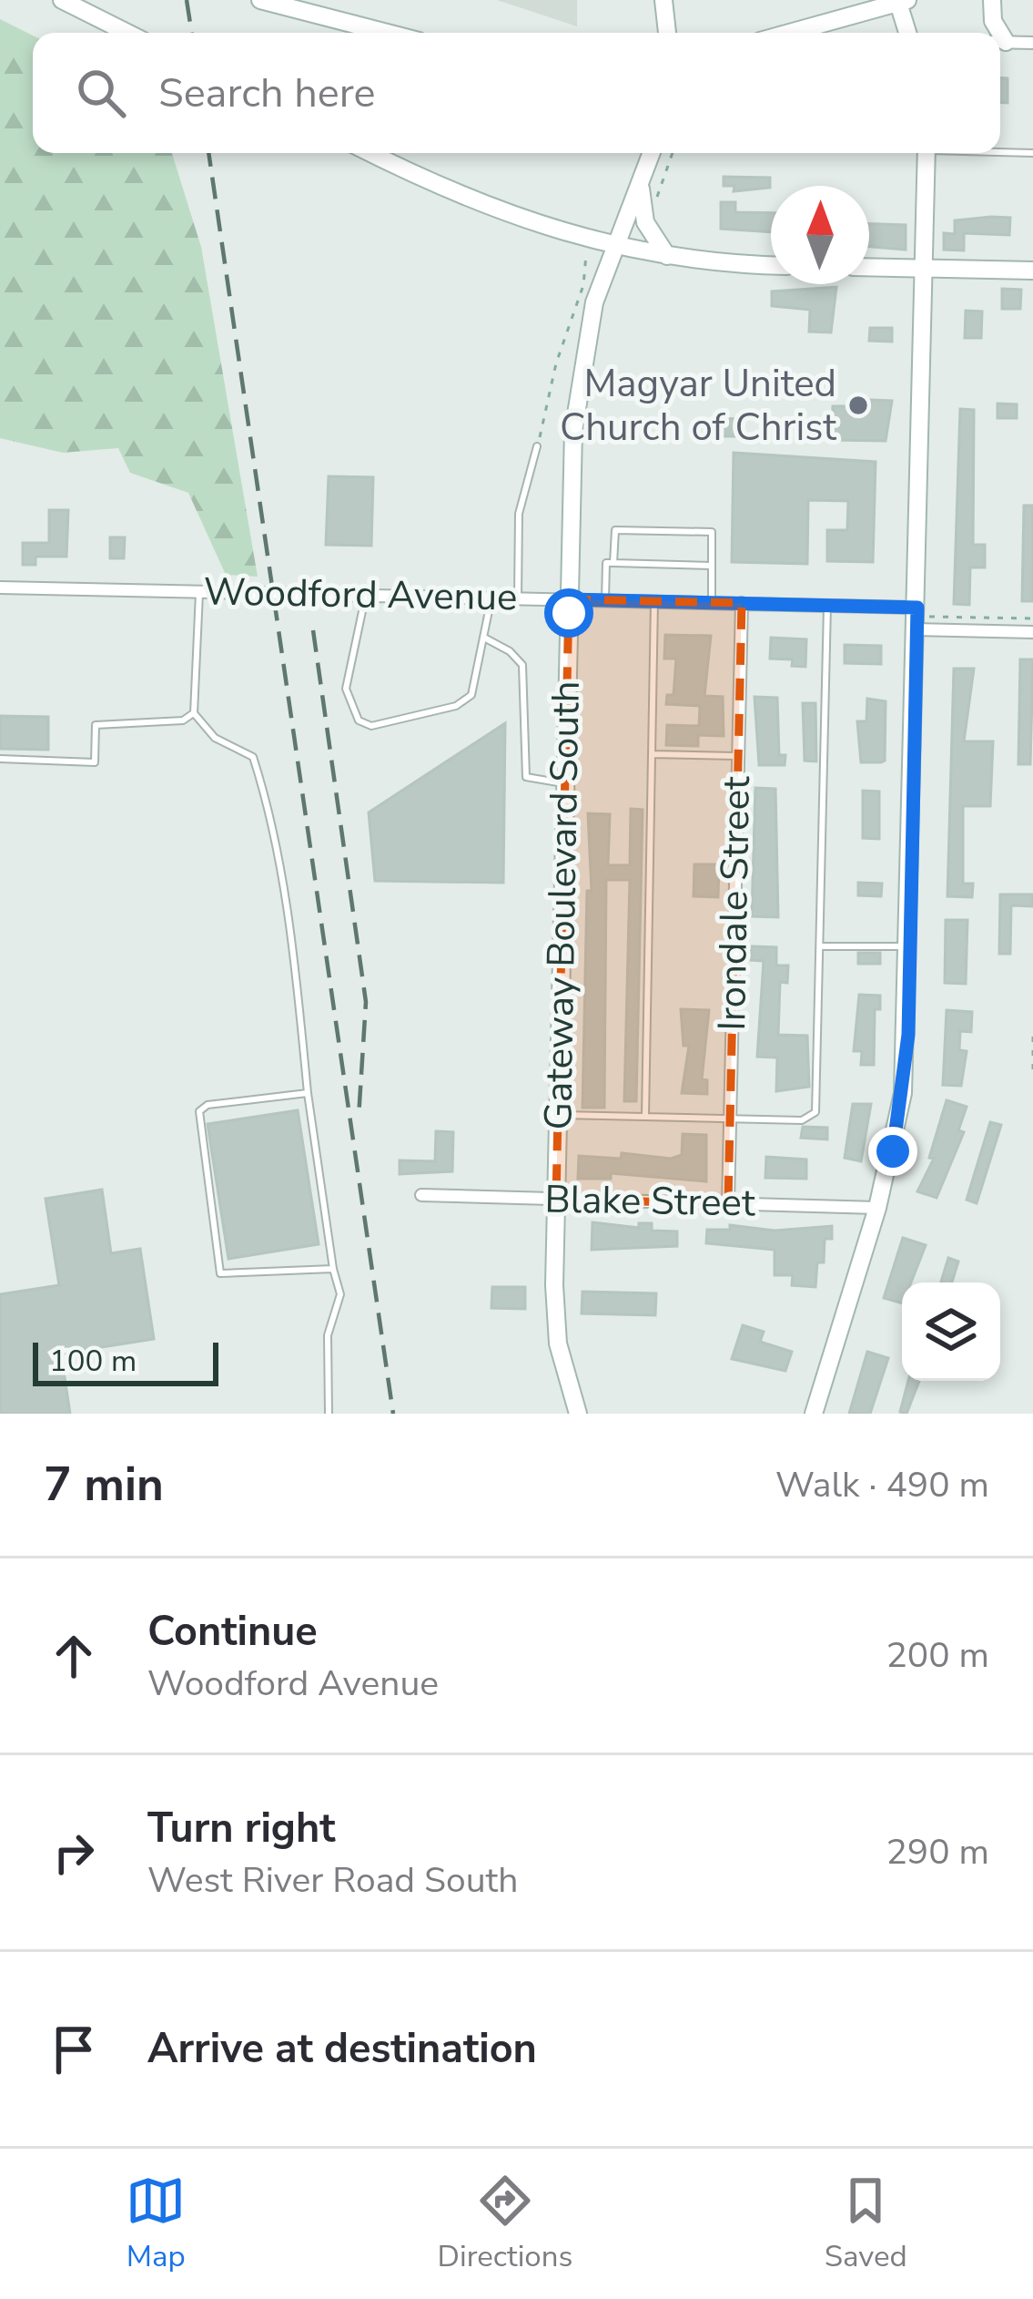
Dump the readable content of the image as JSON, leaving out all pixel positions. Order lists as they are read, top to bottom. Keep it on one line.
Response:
{"streets":{"main road":["Gateway Boulevard South"],"street":["Woodford Avenue","Irondale Street","Blake Street"]},"crossings":[["Woodford Avenue","Irondale Street"],["Woodford Avenue","Gateway Boulevard South"],["Irondale Street","Blake Street"],["Gateway Boulevard South","Blake Street"]],"places":["Magyar United Church of Christ"],"scale_bar":"100 m","north":"top","page":{"search":"Search here","scale":"100 m","heading":["7 min","Walk · 490 m"],"list":[["Continue","Woodford Avenue","200 m"],["Turn right","West River Road South","290 m"],"Arrive at destination"],"nav":["Map","Directions","Saved"]}}
